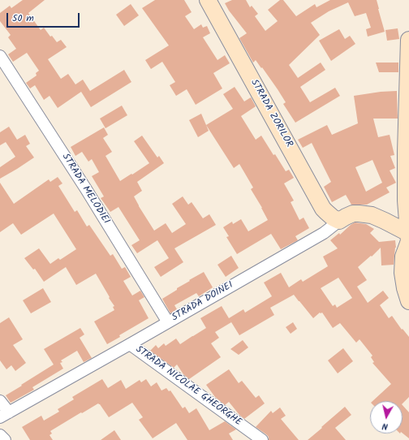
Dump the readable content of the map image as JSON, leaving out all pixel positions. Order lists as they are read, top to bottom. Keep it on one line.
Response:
{"streets":{"street":["STRADA ZORILOR","STRADA MELODIEI","STRADA DOINEI","STRADA NICOLAE GHEORGHE"]},"crossings":[["STRADA ZORILOR","STRADA DOINEI"],["STRADA MELODIEI","STRADA DOINEI"],["STRADA DOINEI","STRADA NICOLAE GHEORGHE"]],"scale_bar":"50 m","north":"bottom"}
